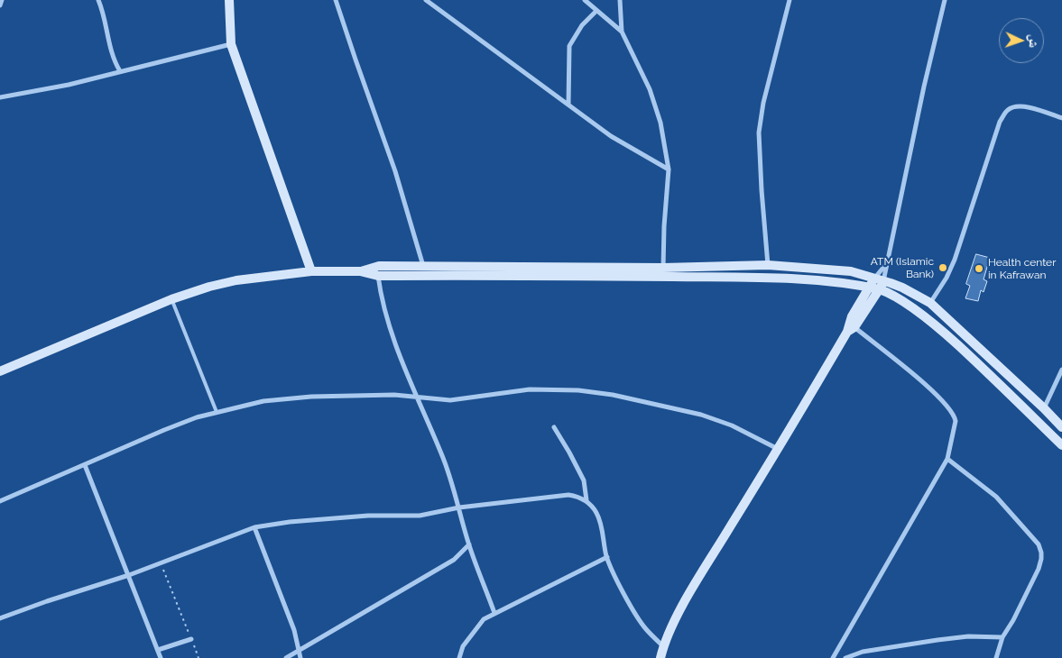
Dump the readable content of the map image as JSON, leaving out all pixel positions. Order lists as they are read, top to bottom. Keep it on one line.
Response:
{"places":["ATM (Islamic Bank)","Health center in Kafrawan"],"north":"right"}
